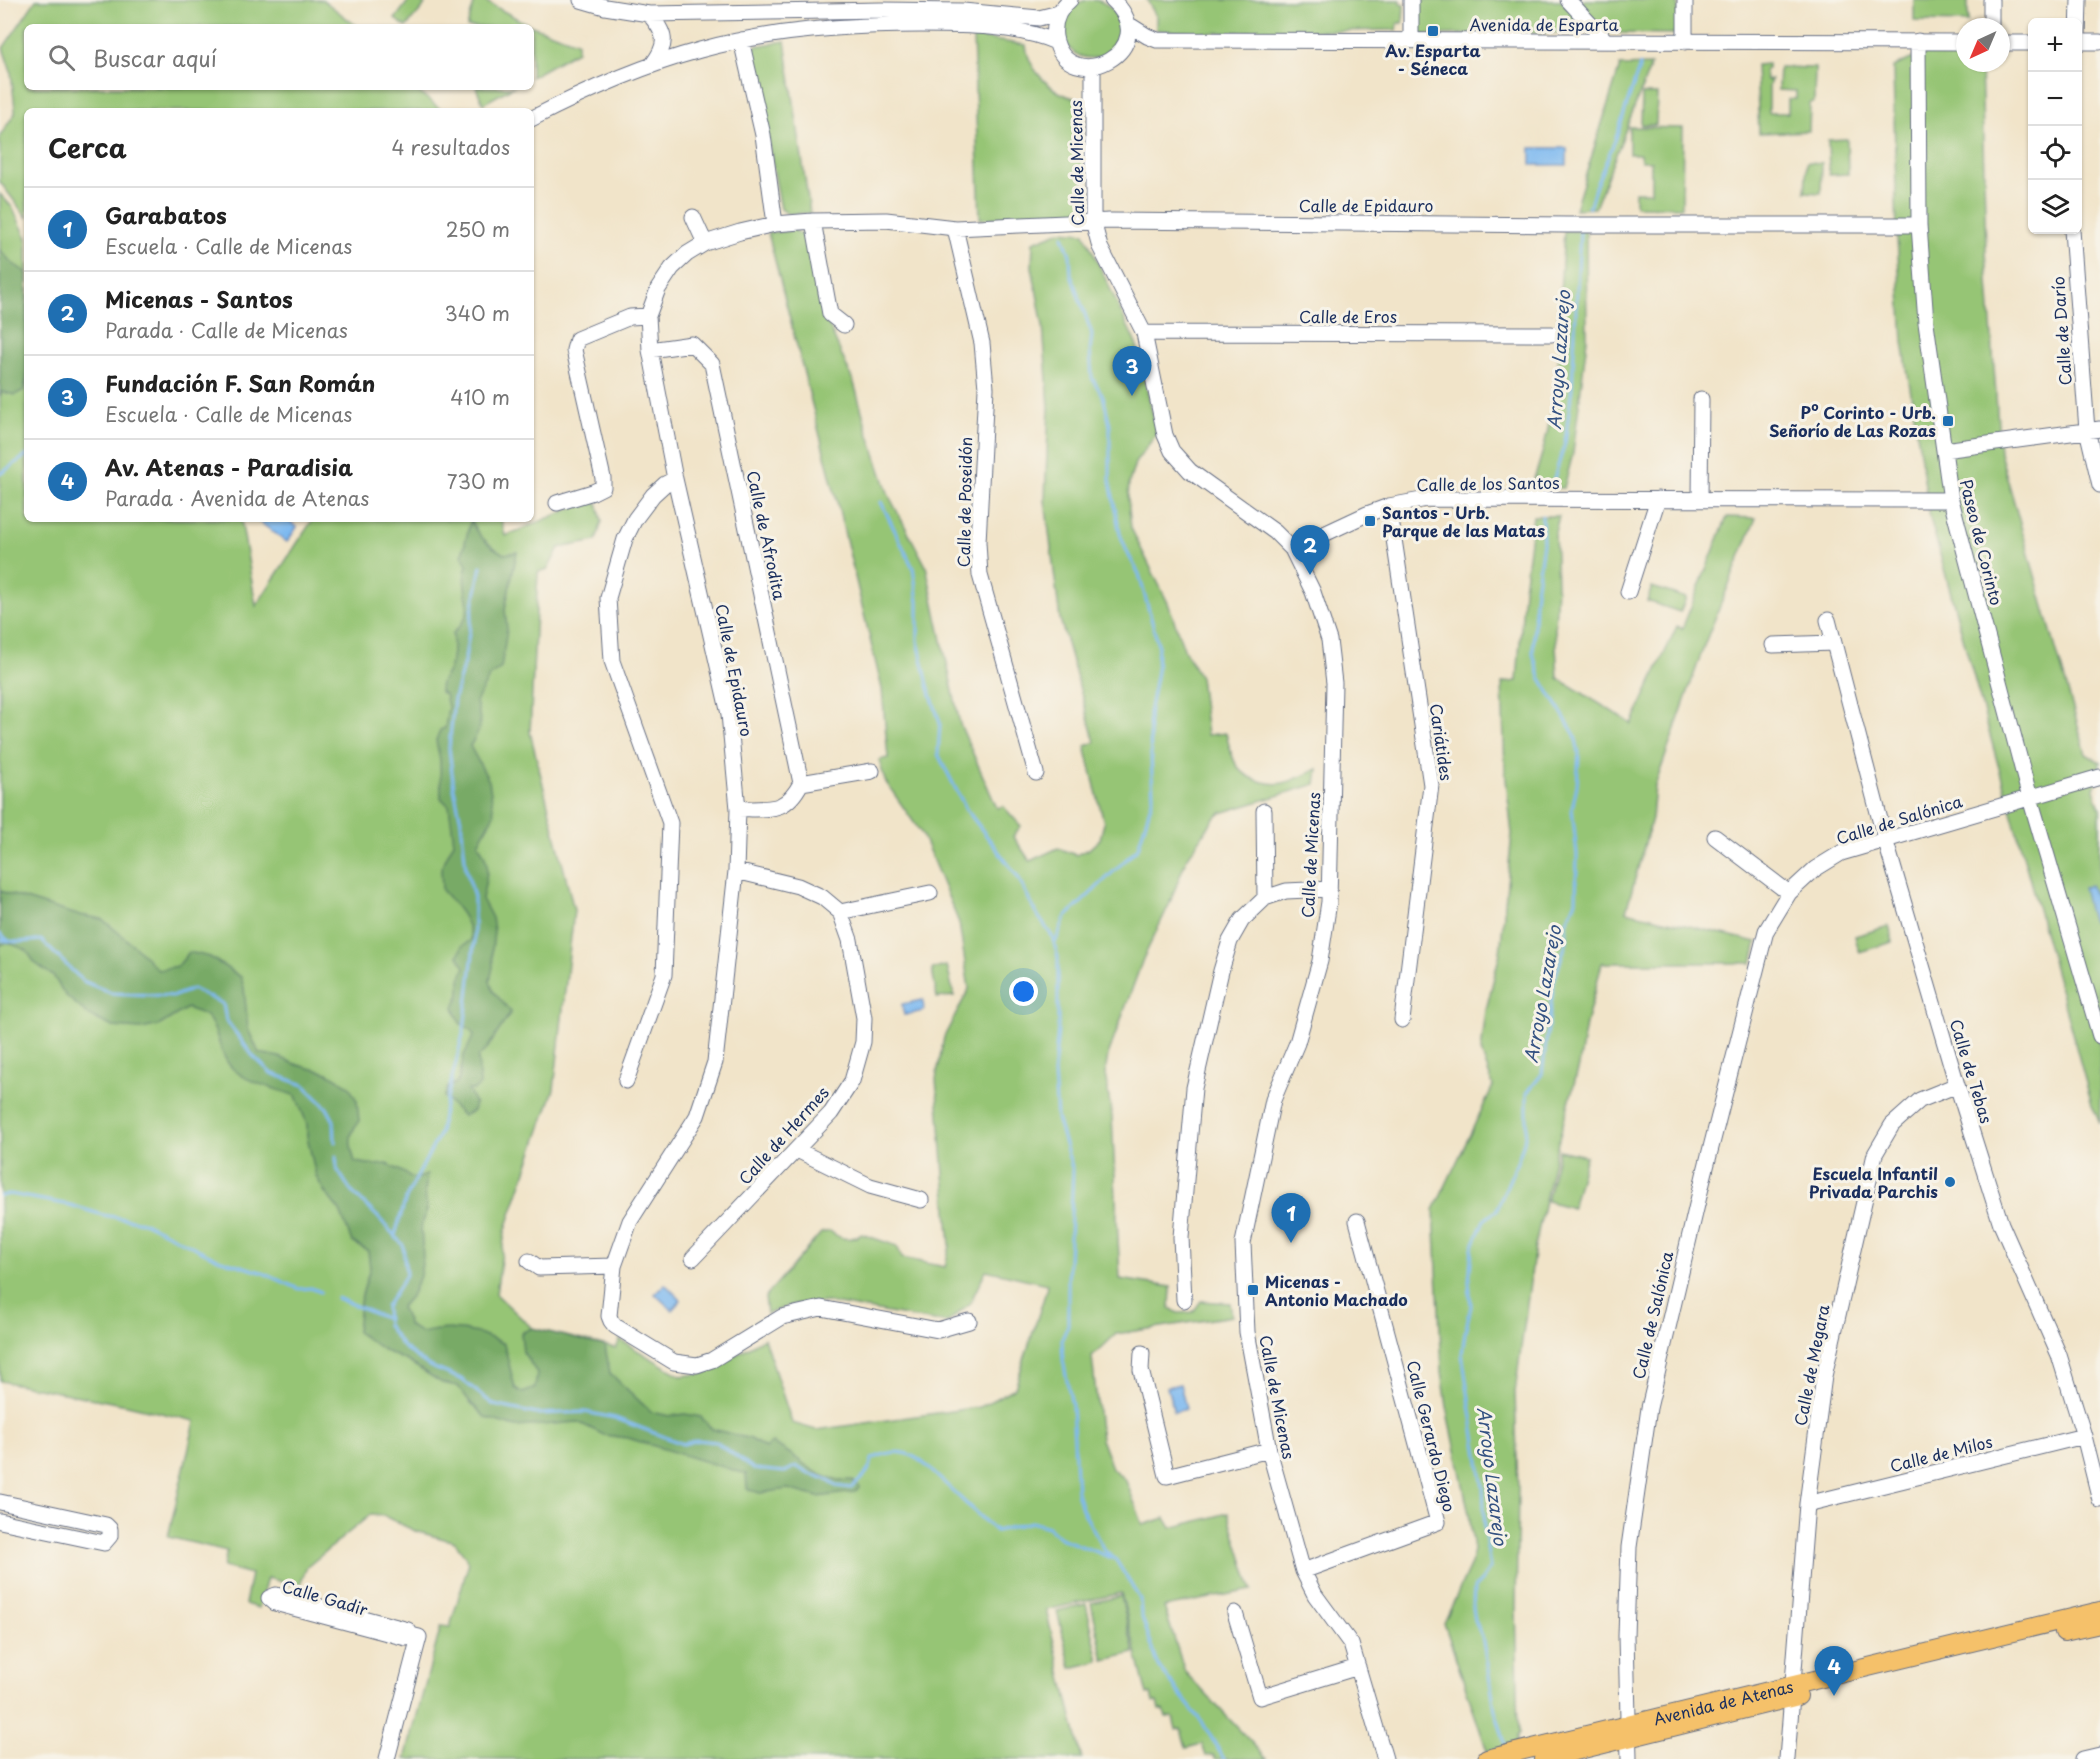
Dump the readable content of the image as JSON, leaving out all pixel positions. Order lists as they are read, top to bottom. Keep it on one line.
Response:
{"streets":{"main road":["Avenida de Atenas"],"street":["Avenida de Esparta","Calle de Micenas","Calle de Epidauro","Calle de Eros","Calle de Darío","Calle de los Santos","Calle de Poseidón","Calle de Afrodita","Paseo de Corinto","Cariátides","Calle de Salónica","Calle de Tebas","Calle de Hermes","Calle de Megara","Calle Gerardo Diego","Calle de Milos","Calle Gadir"]},"crossings":[["Avenida de Esparta","Paseo de Corinto"],["Calle de Micenas","Calle de Epidauro"],["Calle de Micenas","Calle de Eros"],["Calle de Micenas","Calle de los Santos"],["Calle de Micenas","Calle Gerardo Diego"],["Calle de Epidauro","Calle de Poseidón"],["Calle de Epidauro","Calle de Afrodita"],["Calle de Epidauro","Paseo de Corinto"],["Calle de los Santos","Paseo de Corinto"],["Calle de los Santos","Cariátides"],["Paseo de Corinto","Calle de Salónica"],["Calle de Salónica","Calle de Tebas"],["Calle de Salónica","Avenida de Atenas"],["Calle de Tebas","Calle de Megara"],["Calle de Tebas","Calle de Milos"],["Calle de Megara","Calle de Milos"],["Calle de Megara","Avenida de Atenas"]],"water":["Arroyo Lazarejo"],"places":{"transit":["Av. Esparta - Séneca","Pº Corinto - Urb. Señorío de Las Rozas","Santos - Urb. Parque de las Matas","Micenas - Antonio Machado"],"other":["Escuela Infantil Privada Parchis"]},"north":"bottom left","page":{"map_buttons":["+","−"],"search":"Buscar aquí","heading":["Cerca","4 resultados"],"list":[{"mark":"1","name":"Garabatos","note":"Escuela · Calle de Micenas","value":"250 m"},{"mark":"2","name":"Micenas - Santos","note":"Parada · Calle de Micenas","value":"340 m"},{"mark":"3","name":"Fundación F. San Román","note":"Escuela · Calle de Micenas","value":"410 m"},{"mark":"4","name":"Av. Atenas - Paradisia","note":"Parada · Avenida de Atenas","value":"730 m"}],"pins":["3","2","1","4"]}}
